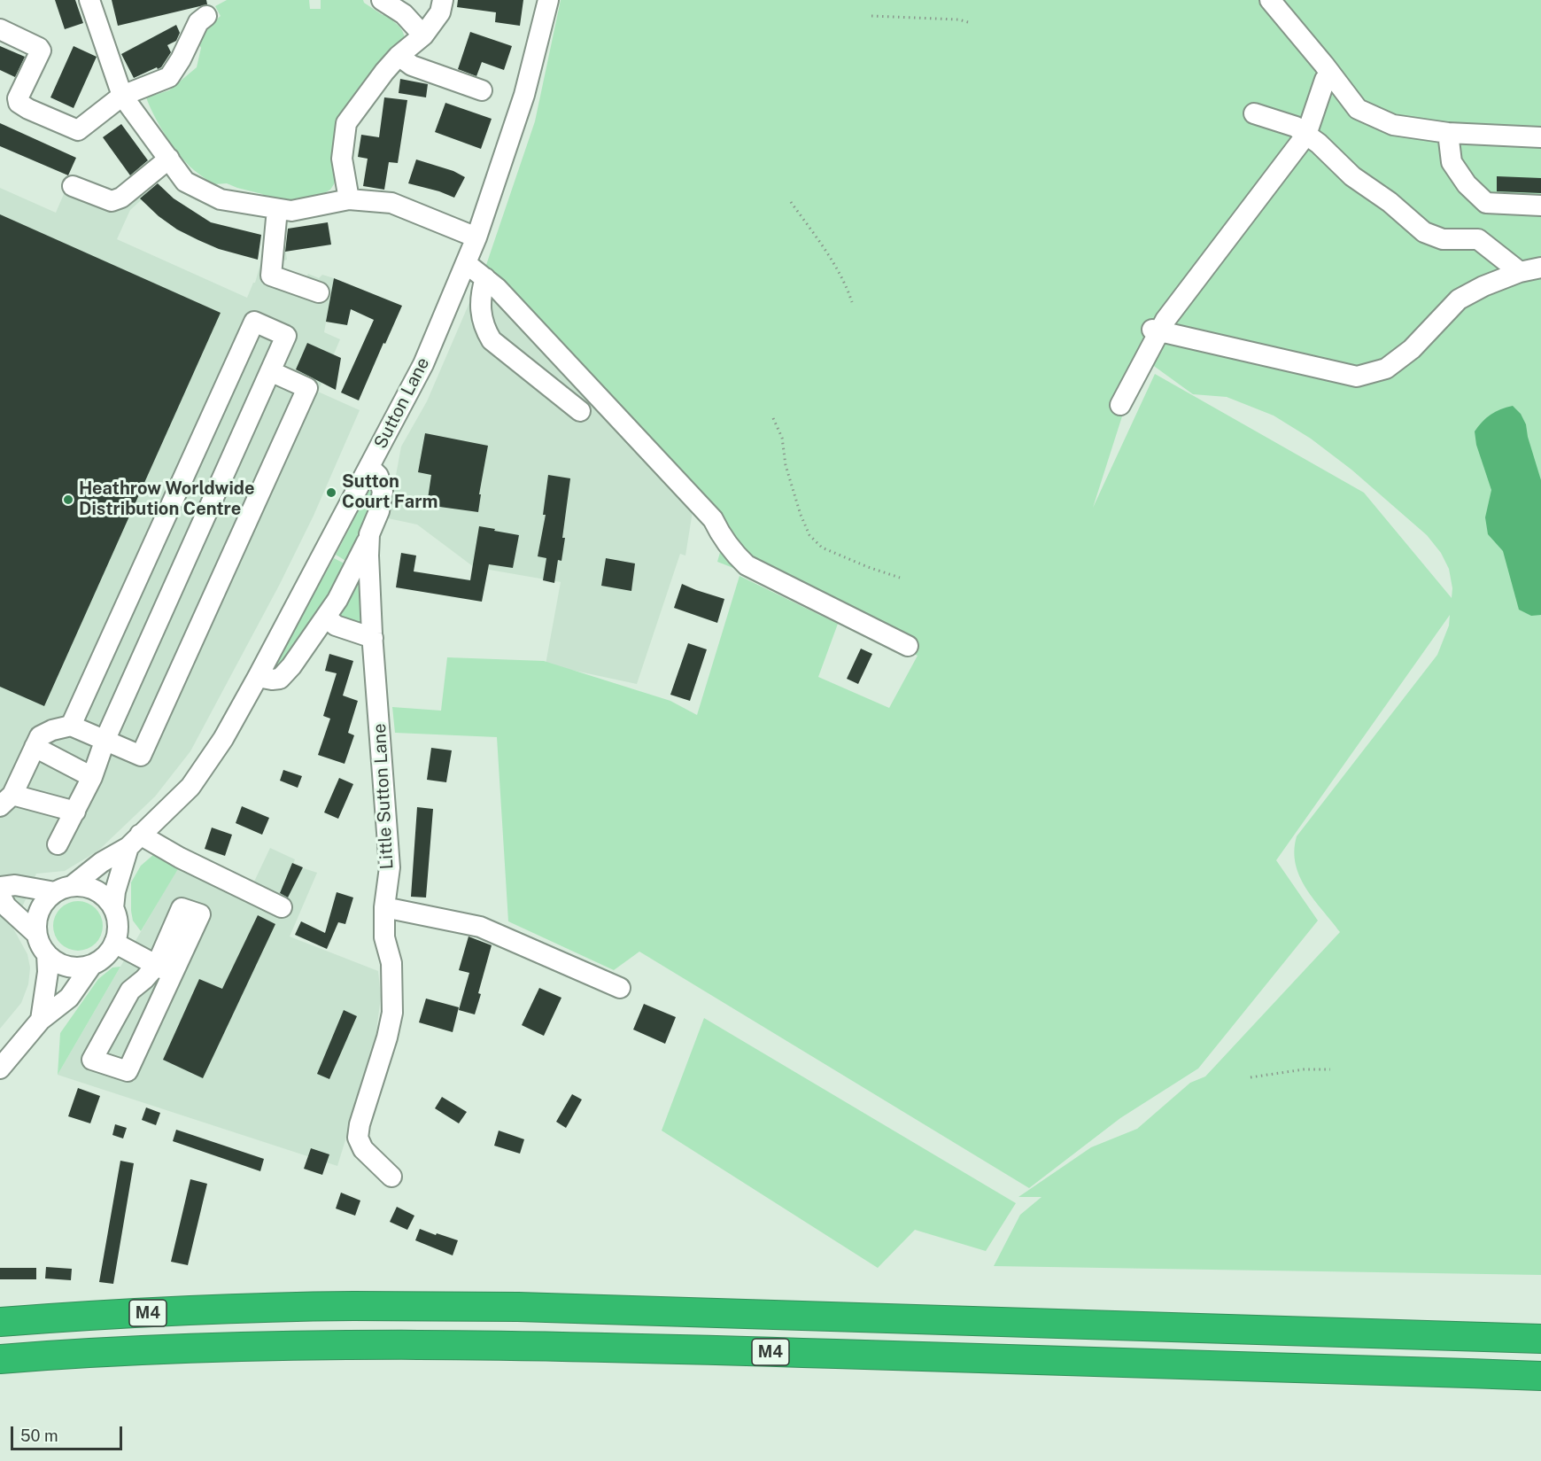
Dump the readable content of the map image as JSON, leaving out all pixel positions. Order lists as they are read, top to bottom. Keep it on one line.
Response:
{"streets":{"highway":["M4"],"street":["Sutton Lane","Little Sutton Lane"]},"crossings":[["Sutton Lane","Little Sutton Lane"]],"places":["Sutton Court Farm","Heathrow Worldwide Distribution Centre"],"scale_bar":"50 m"}
